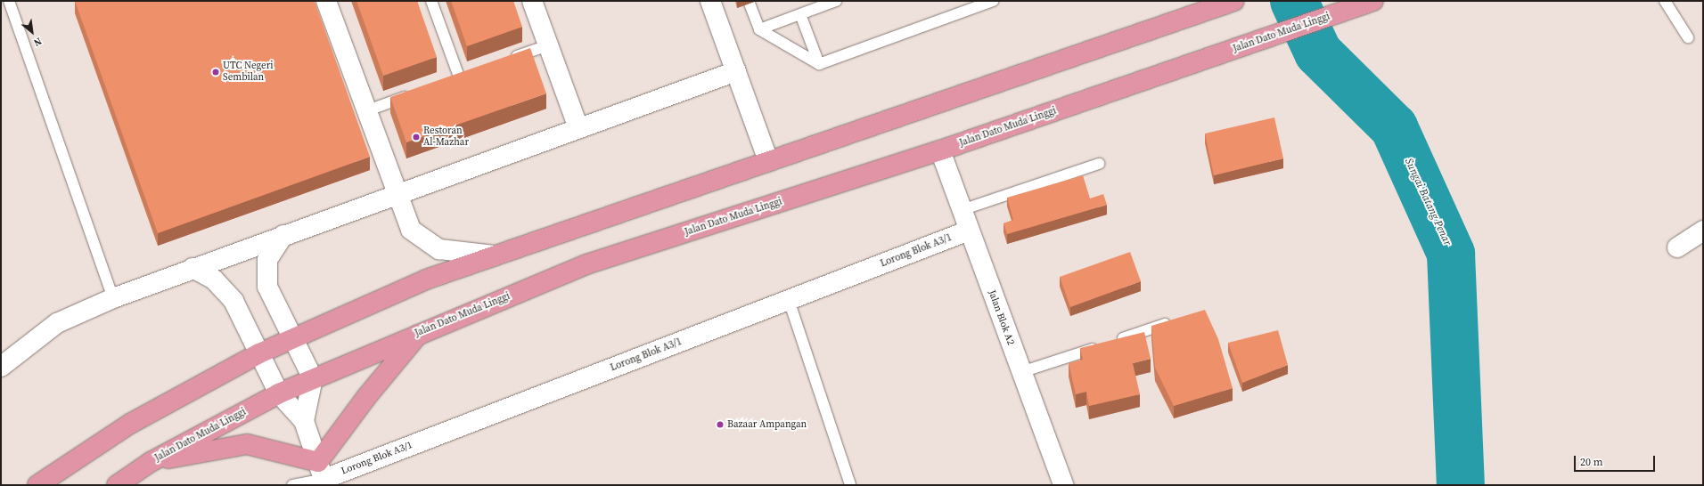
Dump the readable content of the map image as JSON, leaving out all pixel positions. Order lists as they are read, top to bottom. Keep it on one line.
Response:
{"streets":{"highway":["Jalan Dato Muda Linggi"],"street":["Lorong Blok A3/1","Jalan Blok A2"]},"crossings":[["Jalan Dato Muda Linggi","Jalan Blok A2"],["Lorong Blok A3/1","Jalan Blok A2"]],"water":["Sungai Batang Penar"],"places":["UTC Negeri Sembilan","Restoran Al-Mazhar","Bazaar Ampangan"],"scale_bar":"20 m","north":"bottom right"}
